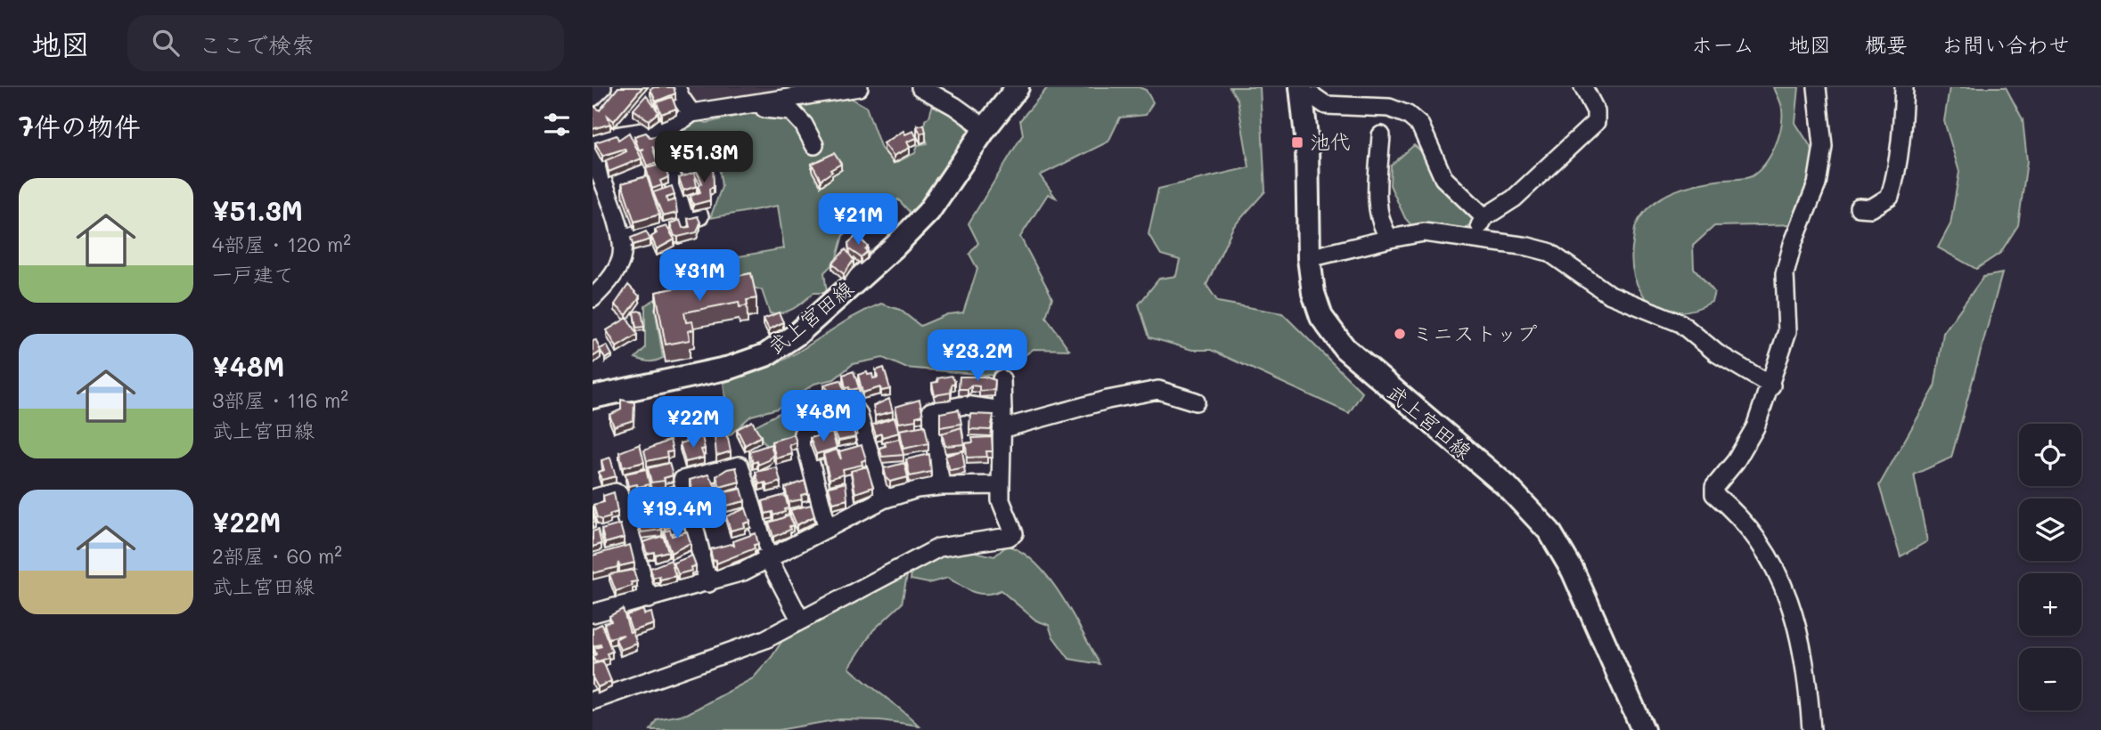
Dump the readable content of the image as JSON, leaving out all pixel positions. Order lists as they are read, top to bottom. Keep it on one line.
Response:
{"streets":{"main road":["武上宮田線"]},"places":{"transit":["池代"],"other":["ミニストップ"]},"page":{"header":"地図","search":"ここで検索","nav":["ホーム","地図","概要","お問い合わせ"],"heading":"7件の物件","price":["¥51.3M","¥21M","¥31M","¥23.2M","¥48M","¥22M","¥19.4M"],"list":[{"name":"¥51.3M","note":"4部屋 · 120 m² · 一戸建て"},{"name":"¥48M","note":"3部屋 · 116 m² · 武上宮田線"},{"name":"¥22M","note":"2部屋 · 60 m² · 武上宮田線"}],"map_buttons":["+","−"]}}
